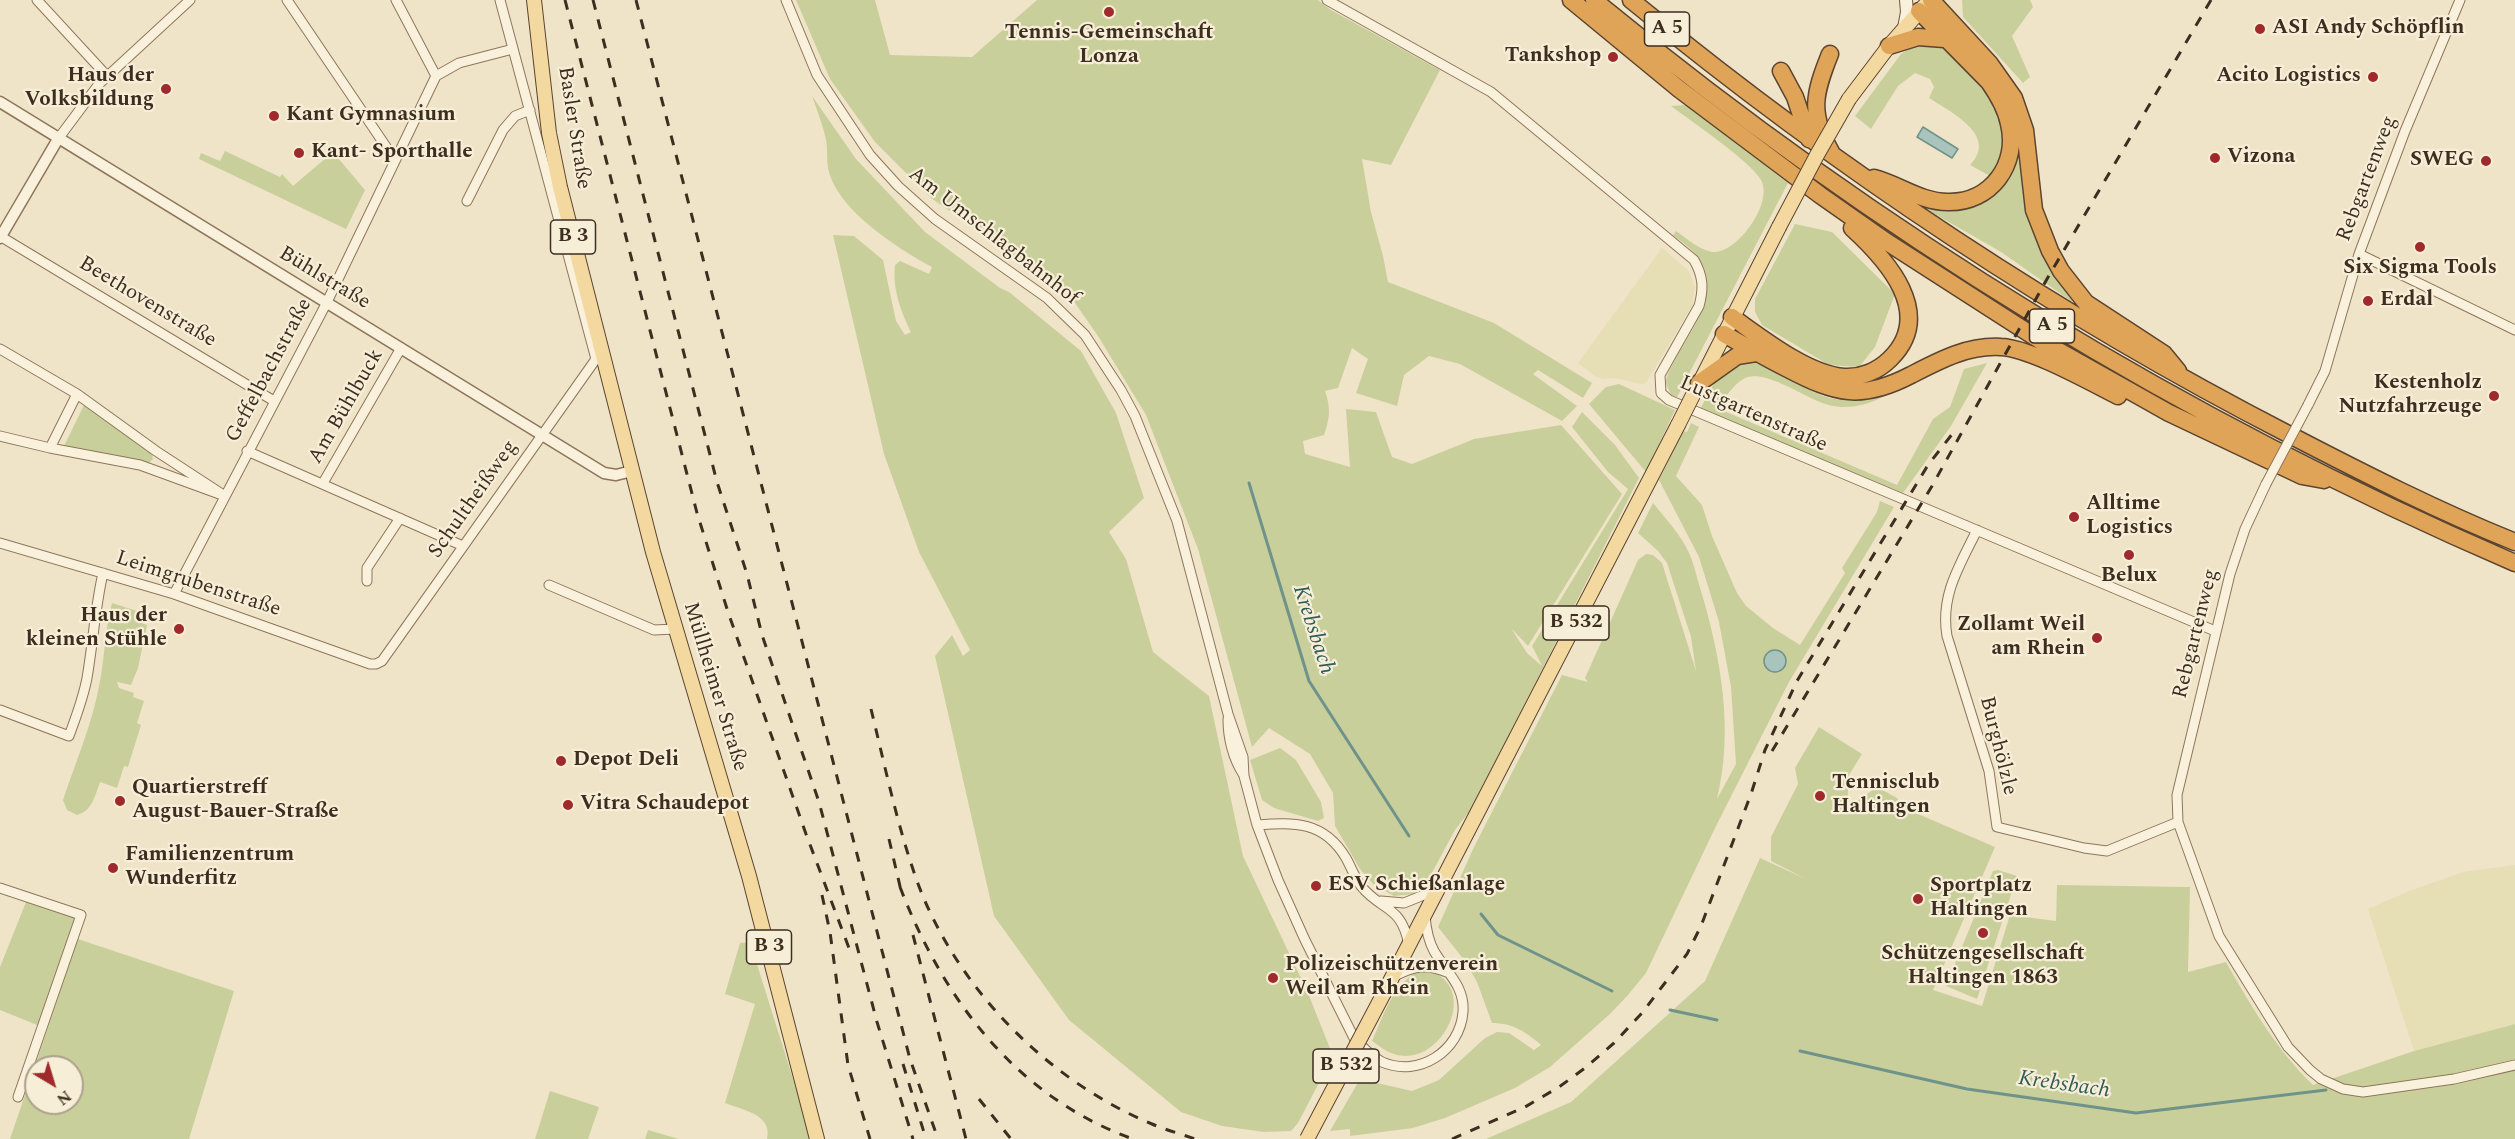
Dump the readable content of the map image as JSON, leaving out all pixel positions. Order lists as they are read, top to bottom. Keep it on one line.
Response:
{"streets":{"highway":["A 5"],"main road":["Basler Straße","B 3","B 532","Müllheimer Straße"],"street":["Rebgartenweg","Am Umschlagbahnhof","Bühlstraße","Beethovenstraße","Geffelbachstraße","Am Bühlbuck","Lustgartenstraße","Schultheißweg","Leimgrubenstraße","Burghölzle"]},"crossings":[["Basler Straße","Bühlstraße"],["Basler Straße","Müllheimer Straße"],["Rebgartenweg","Lustgartenstraße"],["Rebgartenweg","Burghölzle"],["Am Umschlagbahnhof","B 532"],["Bühlstraße","Geffelbachstraße"],["Bühlstraße","Am Bühlbuck"],["Bühlstraße","Schultheißweg"],["Bühlstraße","Müllheimer Straße"],["Beethovenstraße","Geffelbachstraße"],["Geffelbachstraße","Leimgrubenstraße"],["Lustgartenstraße","Burghölzle"],["Schultheißweg","Leimgrubenstraße"]],"water":["Krebsbach"],"places":["Tennis-Gemeinschaft Lonza","ASI Andy Schöpflin","Tankshop","Acito Logistics","Haus der Volksbildung","Kant Gymnasium","Kant- Sporthalle","Vizona","SWEG","Six Sigma Tools","Erdal","Kestenholz Nutzfahrzeuge","Alltime Logistics","Belux","Haus der kleinen Stühle","Zollamt Weil am Rhein","Depot Deli","Tennisclub Haltingen","Quartierstreff August-Bauer-Straße","Vitra Schaudepot","Familienzentrum Wunderfitz","ESV Schießanlage","Sportplatz Haltingen","Schützengesellschaft Haltingen 1863","Polizeischützenverein Weil am Rhein"],"north":"bottom right"}
